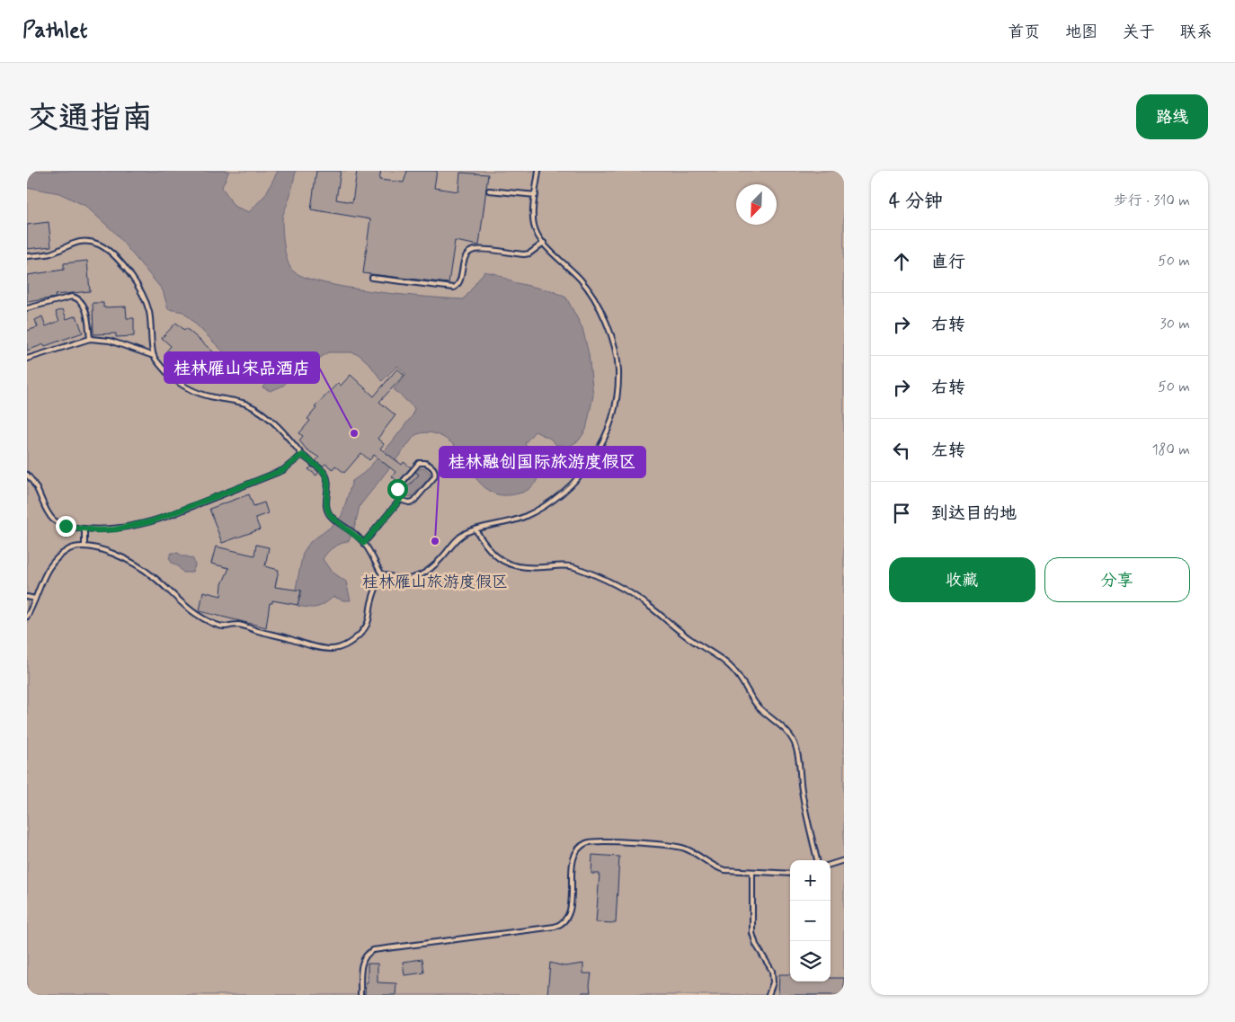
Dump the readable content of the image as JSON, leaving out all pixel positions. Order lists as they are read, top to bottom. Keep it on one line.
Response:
{"parks":["桂林雁山旅游度假区"],"places":["桂林雁山宋品酒店","桂林融创国际旅游度假区"],"north":"bottom left","page":{"header":"Pathlet","nav":["首页","地图","关于","联系"],"buttons":["路线",["收藏","分享"]],"title":"交通指南","heading":["4 分钟","步行 · 310 m"],"list":[["直行","50 m"],["右转","30 m"],["右转","50 m"],["左转","180 m"],"到达目的地"],"map_buttons":["+","−"]}}
